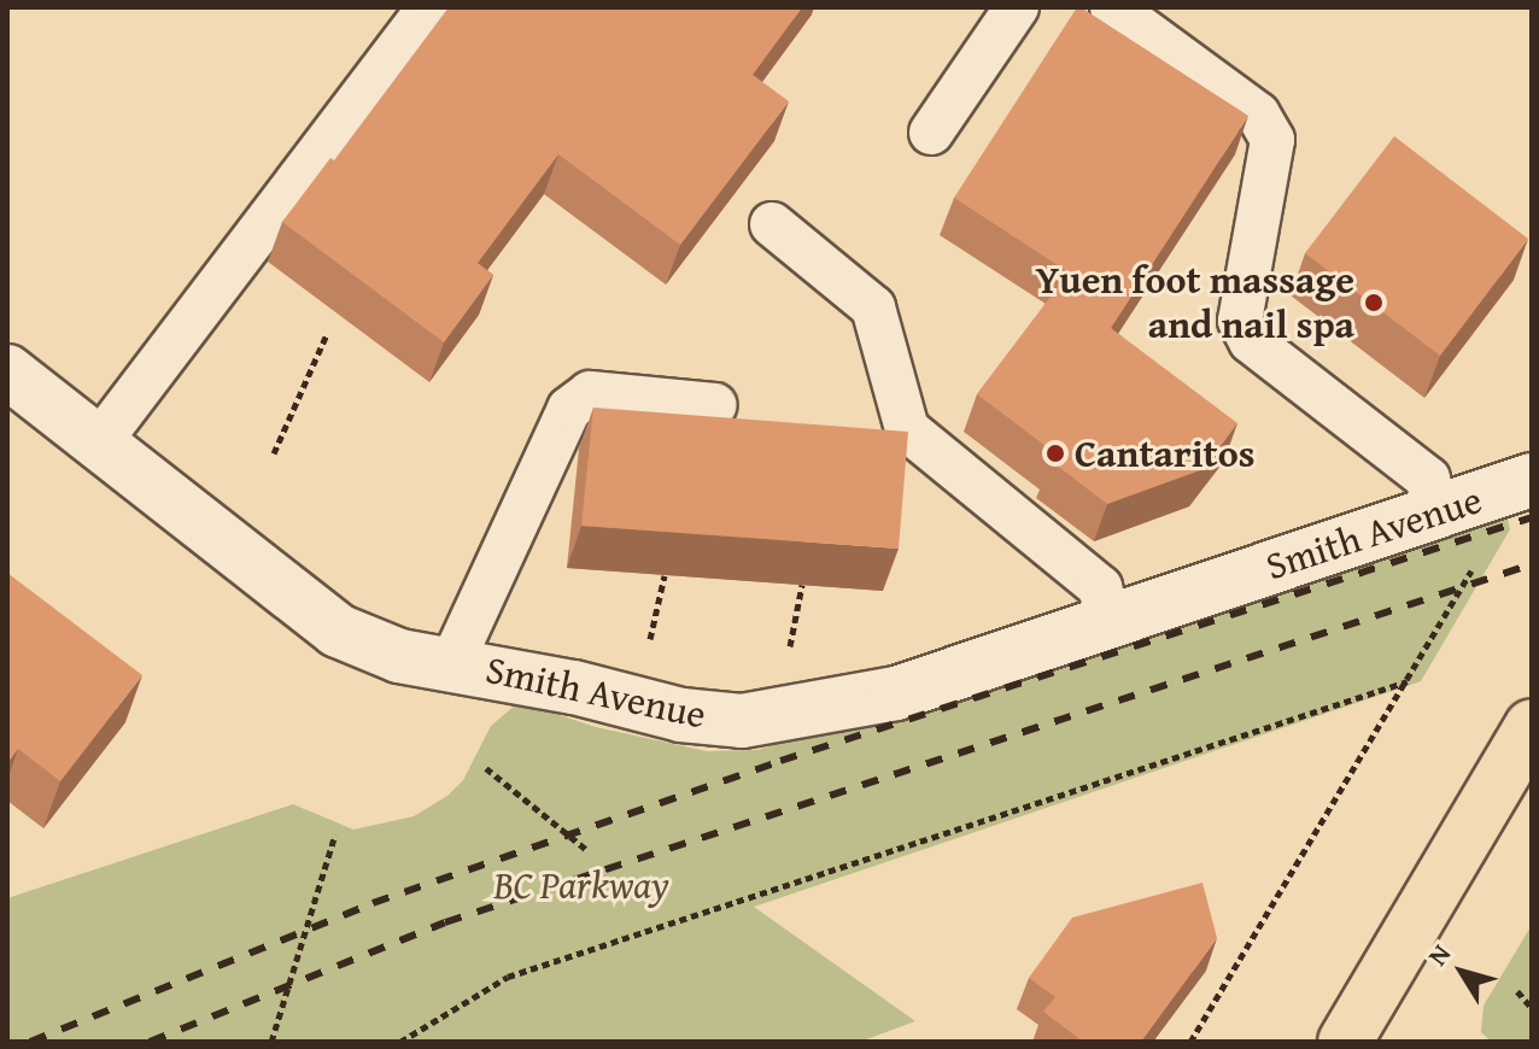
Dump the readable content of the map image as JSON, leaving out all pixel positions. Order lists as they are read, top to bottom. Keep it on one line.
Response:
{"streets":{"street":["Smith Avenue"]},"parks":["BC Parkway"],"places":["Yuen foot massage and nail spa","Cantaritos"],"north":"top left"}
